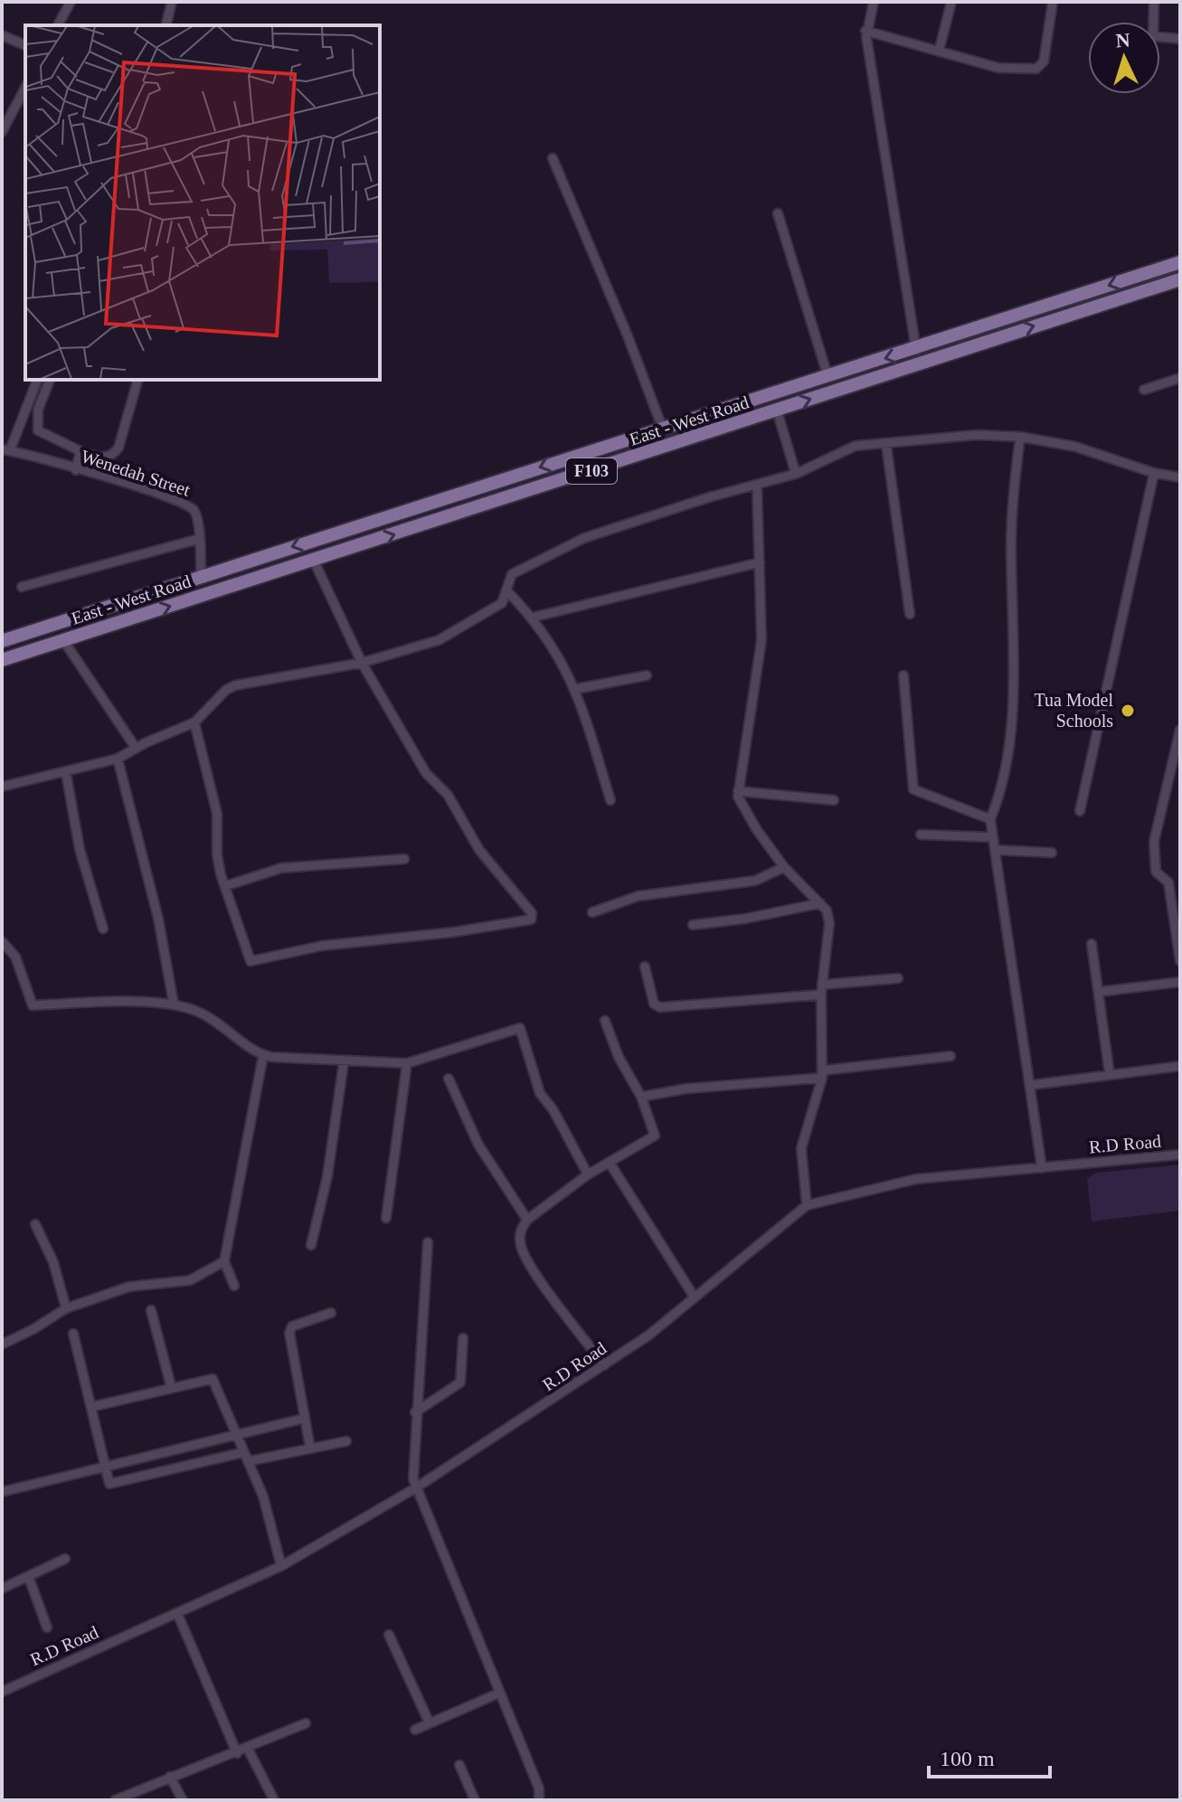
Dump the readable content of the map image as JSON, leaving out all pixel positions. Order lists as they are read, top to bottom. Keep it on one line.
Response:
{"streets":{"main road":["East - West Road","F103"],"street":["Wenedah Street","R.D Road"]},"crossings":[["East - West Road","Wenedah Street"]],"places":["Tua Model Schools"],"scale_bar":"100 m","north":"top"}
